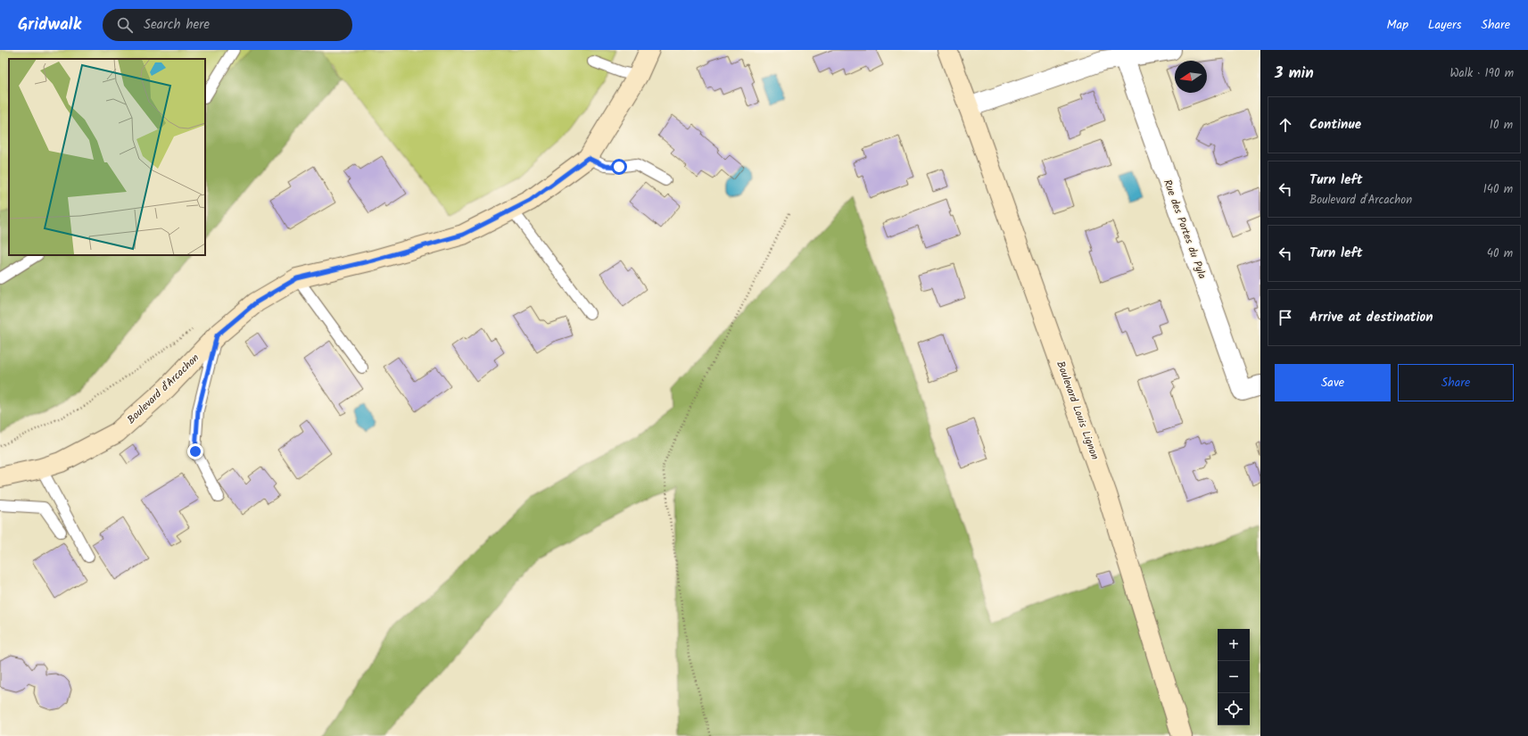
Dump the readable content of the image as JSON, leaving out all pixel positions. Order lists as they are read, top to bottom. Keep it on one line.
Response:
{"streets":{"main road":["Boulevard d'Arcachon","Boulevard Louis Lignon"],"street":["Rue des Portes du Pyla"]},"north":"left","page":{"header":"Gridwalk","search":"Search here","nav":["Map","Layers","Share"],"heading":["3 min","Walk · 190 m"],"list":[["Continue","10 m"],["Turn left","Boulevard d'Arcachon","140 m"],["Turn left","40 m"],"Arrive at destination"],"buttons":["Save","Share"],"map_buttons":["+","−"]}}
